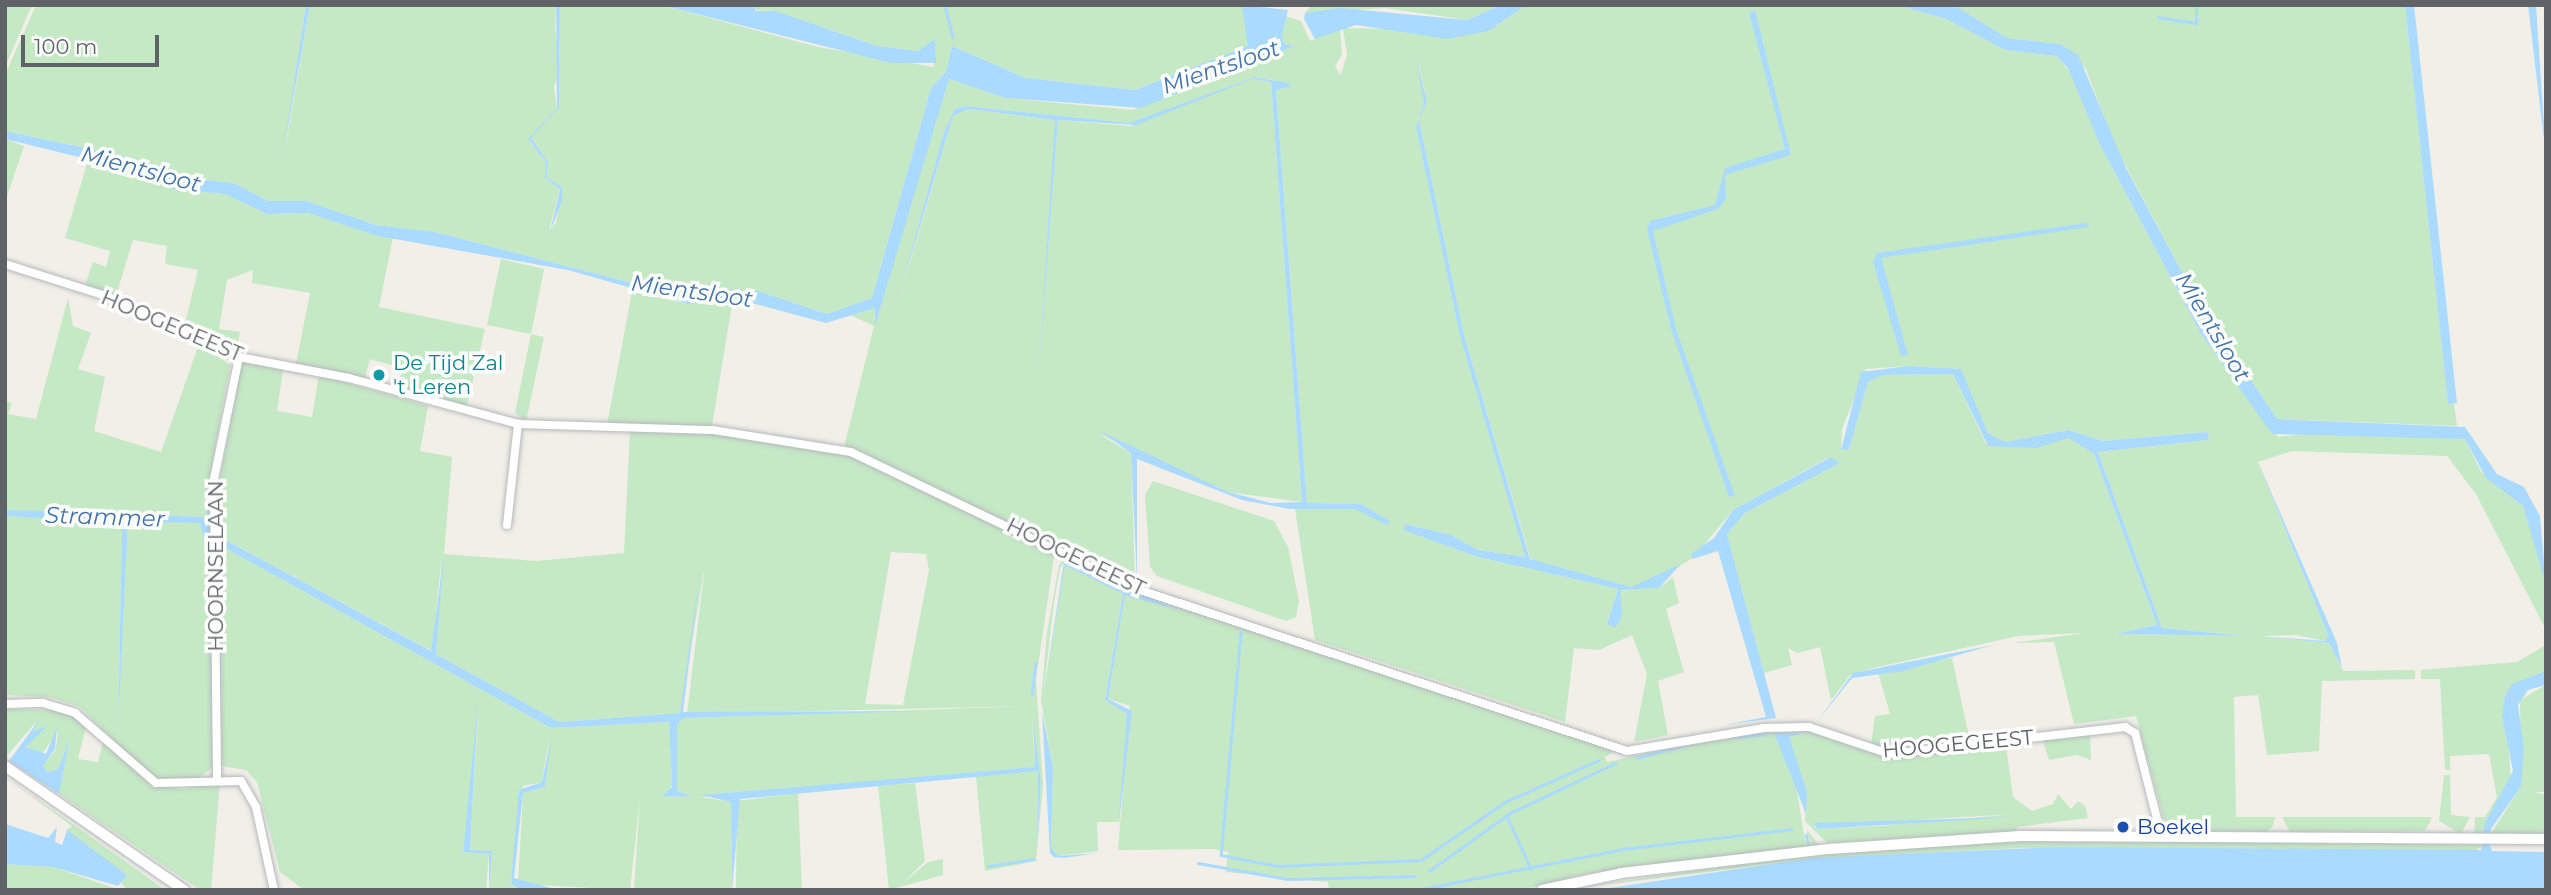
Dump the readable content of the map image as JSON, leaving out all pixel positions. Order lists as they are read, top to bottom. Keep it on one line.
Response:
{"streets":{"street":["HOOGEGEEST","HOORNSELAAN"]},"crossings":[["HOOGEGEEST","HOORNSELAAN"]],"water":["Mientsloot","Strammer"],"places":["De Tijd Zal 't Leren","Boekel"],"scale_bar":"100 m"}
